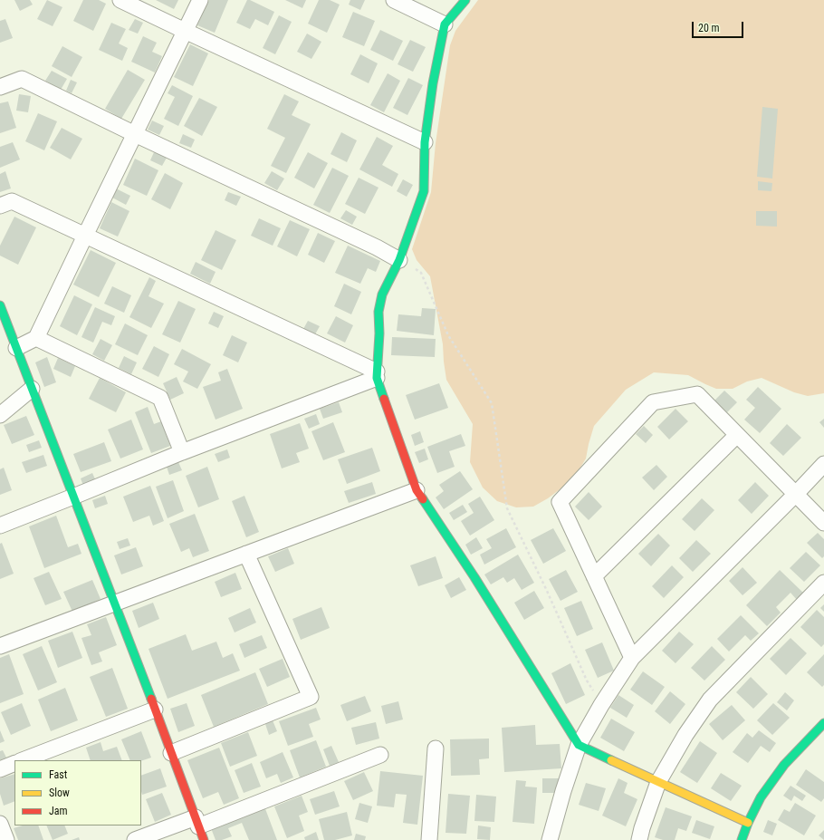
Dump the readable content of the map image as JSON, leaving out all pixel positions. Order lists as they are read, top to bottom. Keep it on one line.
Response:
{"legend":["Fast","Slow","Jam"],"scale_bar":"20 m"}
